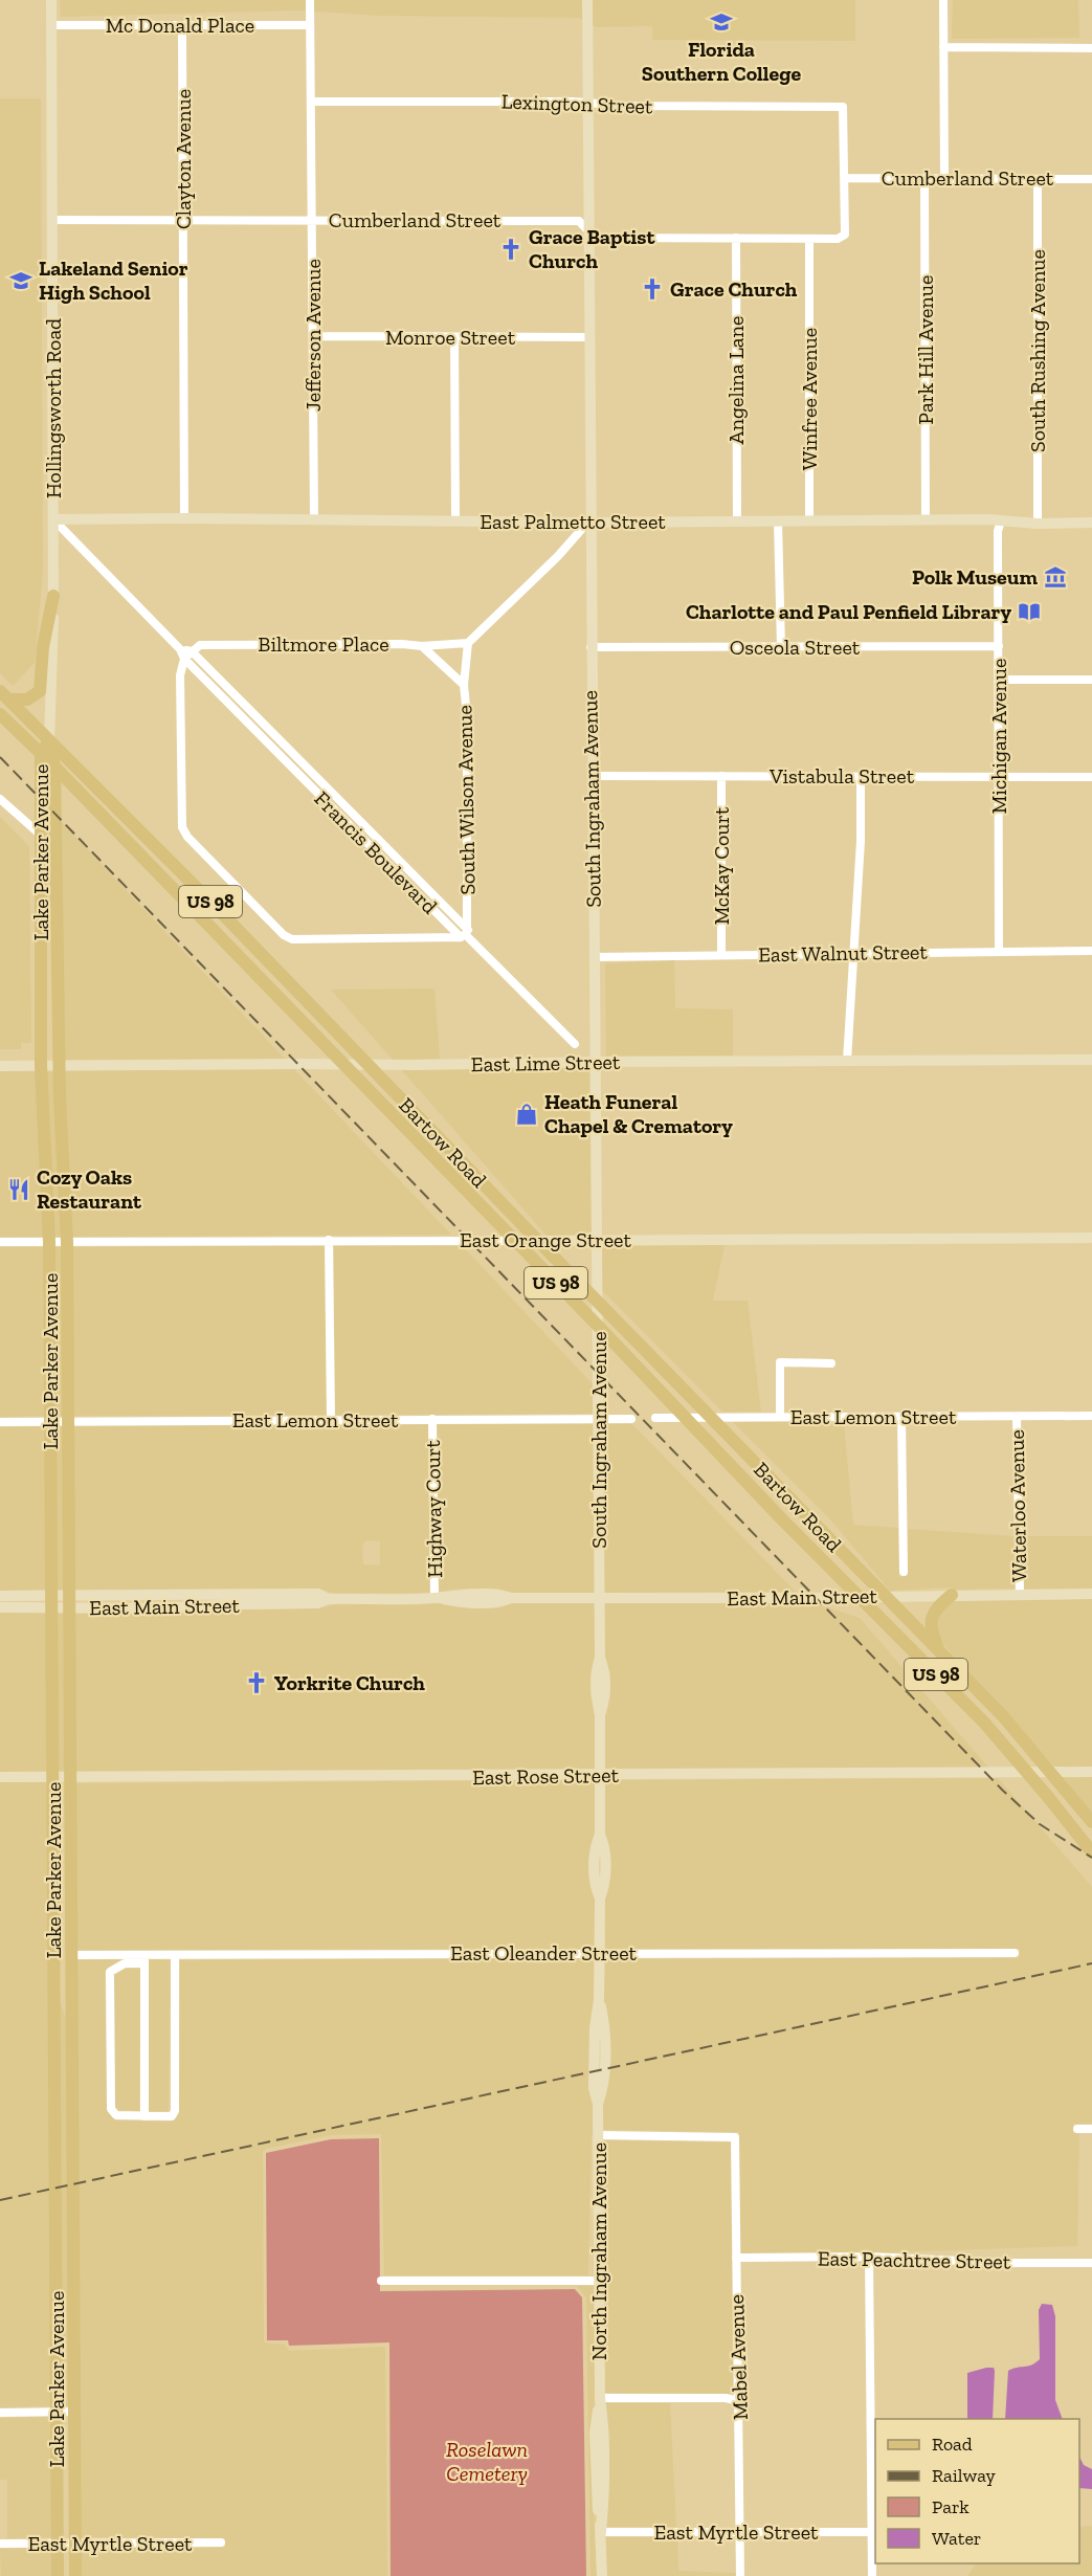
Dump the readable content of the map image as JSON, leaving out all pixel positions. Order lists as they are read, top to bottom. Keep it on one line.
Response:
{"streets":{"main road":["Lake Parker Avenue","US 98","Bartow Road"],"street":["Mc Donald Place","Lexington Street","Clayton Avenue","Cumberland Street","Jefferson Avenue","Monroe Street","Park Hill Avenue","South Rushing Avenue","Angelina Lane","Winfree Avenue","Hollingsworth Road","East Palmetto Street","Biltmore Place","Osceola Street","Michigan Avenue","Vistabula Street","South Ingraham Avenue","South Wilson Avenue","Francis Boulevard","McKay Court","East Walnut Street","East Lime Street","East Orange Street","East Lemon Street","Waterloo Avenue","Highway Court","East Main Street","East Rose Street","East Oleander Street","North Ingraham Avenue","East Peachtree Street","Mabel Avenue","East Myrtle Street"]},"crossings":[["Mc Donald Place","Clayton Avenue"],["Mc Donald Place","Jefferson Avenue"],["Mc Donald Place","Hollingsworth Road"],["Lexington Street","Cumberland Street"],["Lexington Street","Jefferson Avenue"],["Lexington Street","South Ingraham Avenue"],["Clayton Avenue","Cumberland Street"],["Clayton Avenue","East Palmetto Street"],["Cumberland Street","Jefferson Avenue"],["Cumberland Street","Park Hill Avenue"],["Cumberland Street","South Rushing Avenue"],["Cumberland Street","Angelina Lane"],["Cumberland Street","Winfree Avenue"],["Cumberland Street","Hollingsworth Road"],["Cumberland Street","South Ingraham Avenue"],["Jefferson Avenue","Monroe Street"],["Jefferson Avenue","East Palmetto Street"],["Monroe Street","South Ingraham Avenue"],["Park Hill Avenue","East Palmetto Street"],["South Rushing Avenue","East Palmetto Street"],["Angelina Lane","East Palmetto Street"],["Winfree Avenue","East Palmetto Street"],["Hollingsworth Road","East Palmetto Street"],["Hollingsworth Road","Lake Parker Avenue"],["Hollingsworth Road","Francis Boulevard"],["Hollingsworth Road","Bartow Road"],["East Palmetto Street","Michigan Avenue"],["East Palmetto Street","South Ingraham Avenue"],["East Palmetto Street","Francis Boulevard"],["Biltmore Place","South Wilson Avenue"],["Biltmore Place","Francis Boulevard"],["Osceola Street","Michigan Avenue"],["Osceola Street","South Ingraham Avenue"],["Michigan Avenue","Vistabula Street"],["Michigan Avenue","East Walnut Street"],["Vistabula Street","South Ingraham Avenue"],["Vistabula Street","McKay Court"],["South Ingraham Avenue","East Walnut Street"],["South Ingraham Avenue","East Lime Street"],["South Ingraham Avenue","Bartow Road"],["South Ingraham Avenue","East Orange Street"],["South Ingraham Avenue","East Lemon Street"],["South Ingraham Avenue","East Main Street"],["South Ingraham Avenue","North Ingraham Avenue"],["South Wilson Avenue","Francis Boulevard"],["Lake Parker Avenue","East Lime Street"],["Lake Parker Avenue","Bartow Road"],["Lake Parker Avenue","East Orange Street"],["Lake Parker Avenue","East Lemon Street"],["Lake Parker Avenue","East Main Street"],["Lake Parker Avenue","East Rose Street"],["Lake Parker Avenue","East Oleander Street"],["Lake Parker Avenue","East Myrtle Street"],["McKay Court","East Walnut Street"],["US 98","Bartow Road"],["US 98","East Main Street"],["East Lime Street","Bartow Road"],["Bartow Road","East Orange Street"],["Bartow Road","East Lemon Street"],["Bartow Road","East Main Street"],["East Lemon Street","Waterloo Avenue"],["East Lemon Street","Highway Court"],["Waterloo Avenue","East Main Street"],["Highway Court","East Main Street"],["East Main Street","North Ingraham Avenue"],["East Rose Street","North Ingraham Avenue"],["East Oleander Street","North Ingraham Avenue"],["North Ingraham Avenue","Mabel Avenue"],["North Ingraham Avenue","East Myrtle Street"],["East Peachtree Street","Mabel Avenue"],["Mabel Avenue","East Myrtle Street"]],"parks":["Roselawn Cemetery"],"places":{"school or university":["Florida Southern College","Lakeland Senior High School"],"church":["Grace Baptist Church","Grace Church","Yorkrite Church"],"museum":["Polk Museum"],"library":["Charlotte and Paul Penfield Library"],"shop":["Heath Funeral Chapel & Crematory"],"restaurant":["Cozy Oaks Restaurant"]},"legend":["Road","Railway","Park","Water"]}
